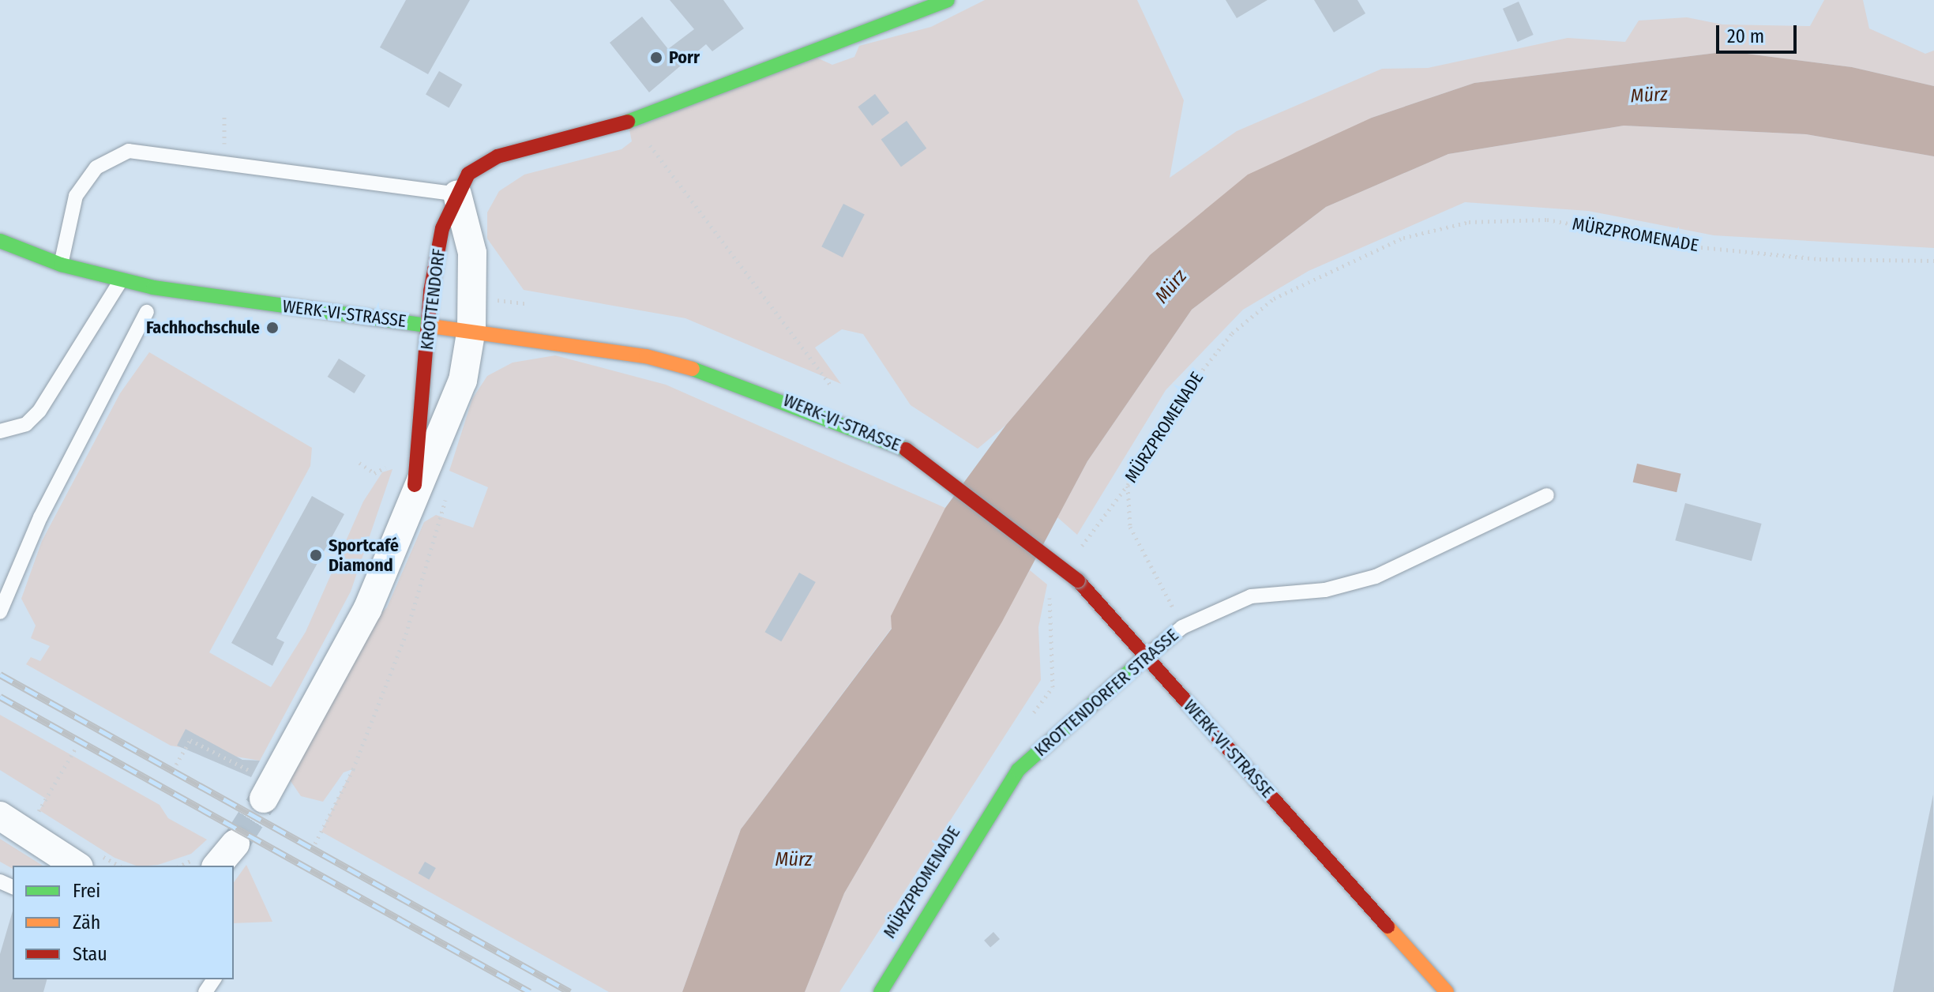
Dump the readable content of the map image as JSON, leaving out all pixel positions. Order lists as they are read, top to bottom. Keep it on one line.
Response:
{"streets":{"street":["KROTTENDORF","WERK-VI-STRASSE","KROTTENDORFER STRASSE"],"path":["MÜRZPROMENADE"]},"crossings":[["KROTTENDORF","WERK-VI-STRASSE"],["WERK-VI-STRASSE","KROTTENDORFER STRASSE"]],"water":["Mürz"],"places":["Porr","Fachhochschule","Sportcafé Diamond"],"legend":["Frei","Zäh","Stau"],"scale_bar":"20 m"}
